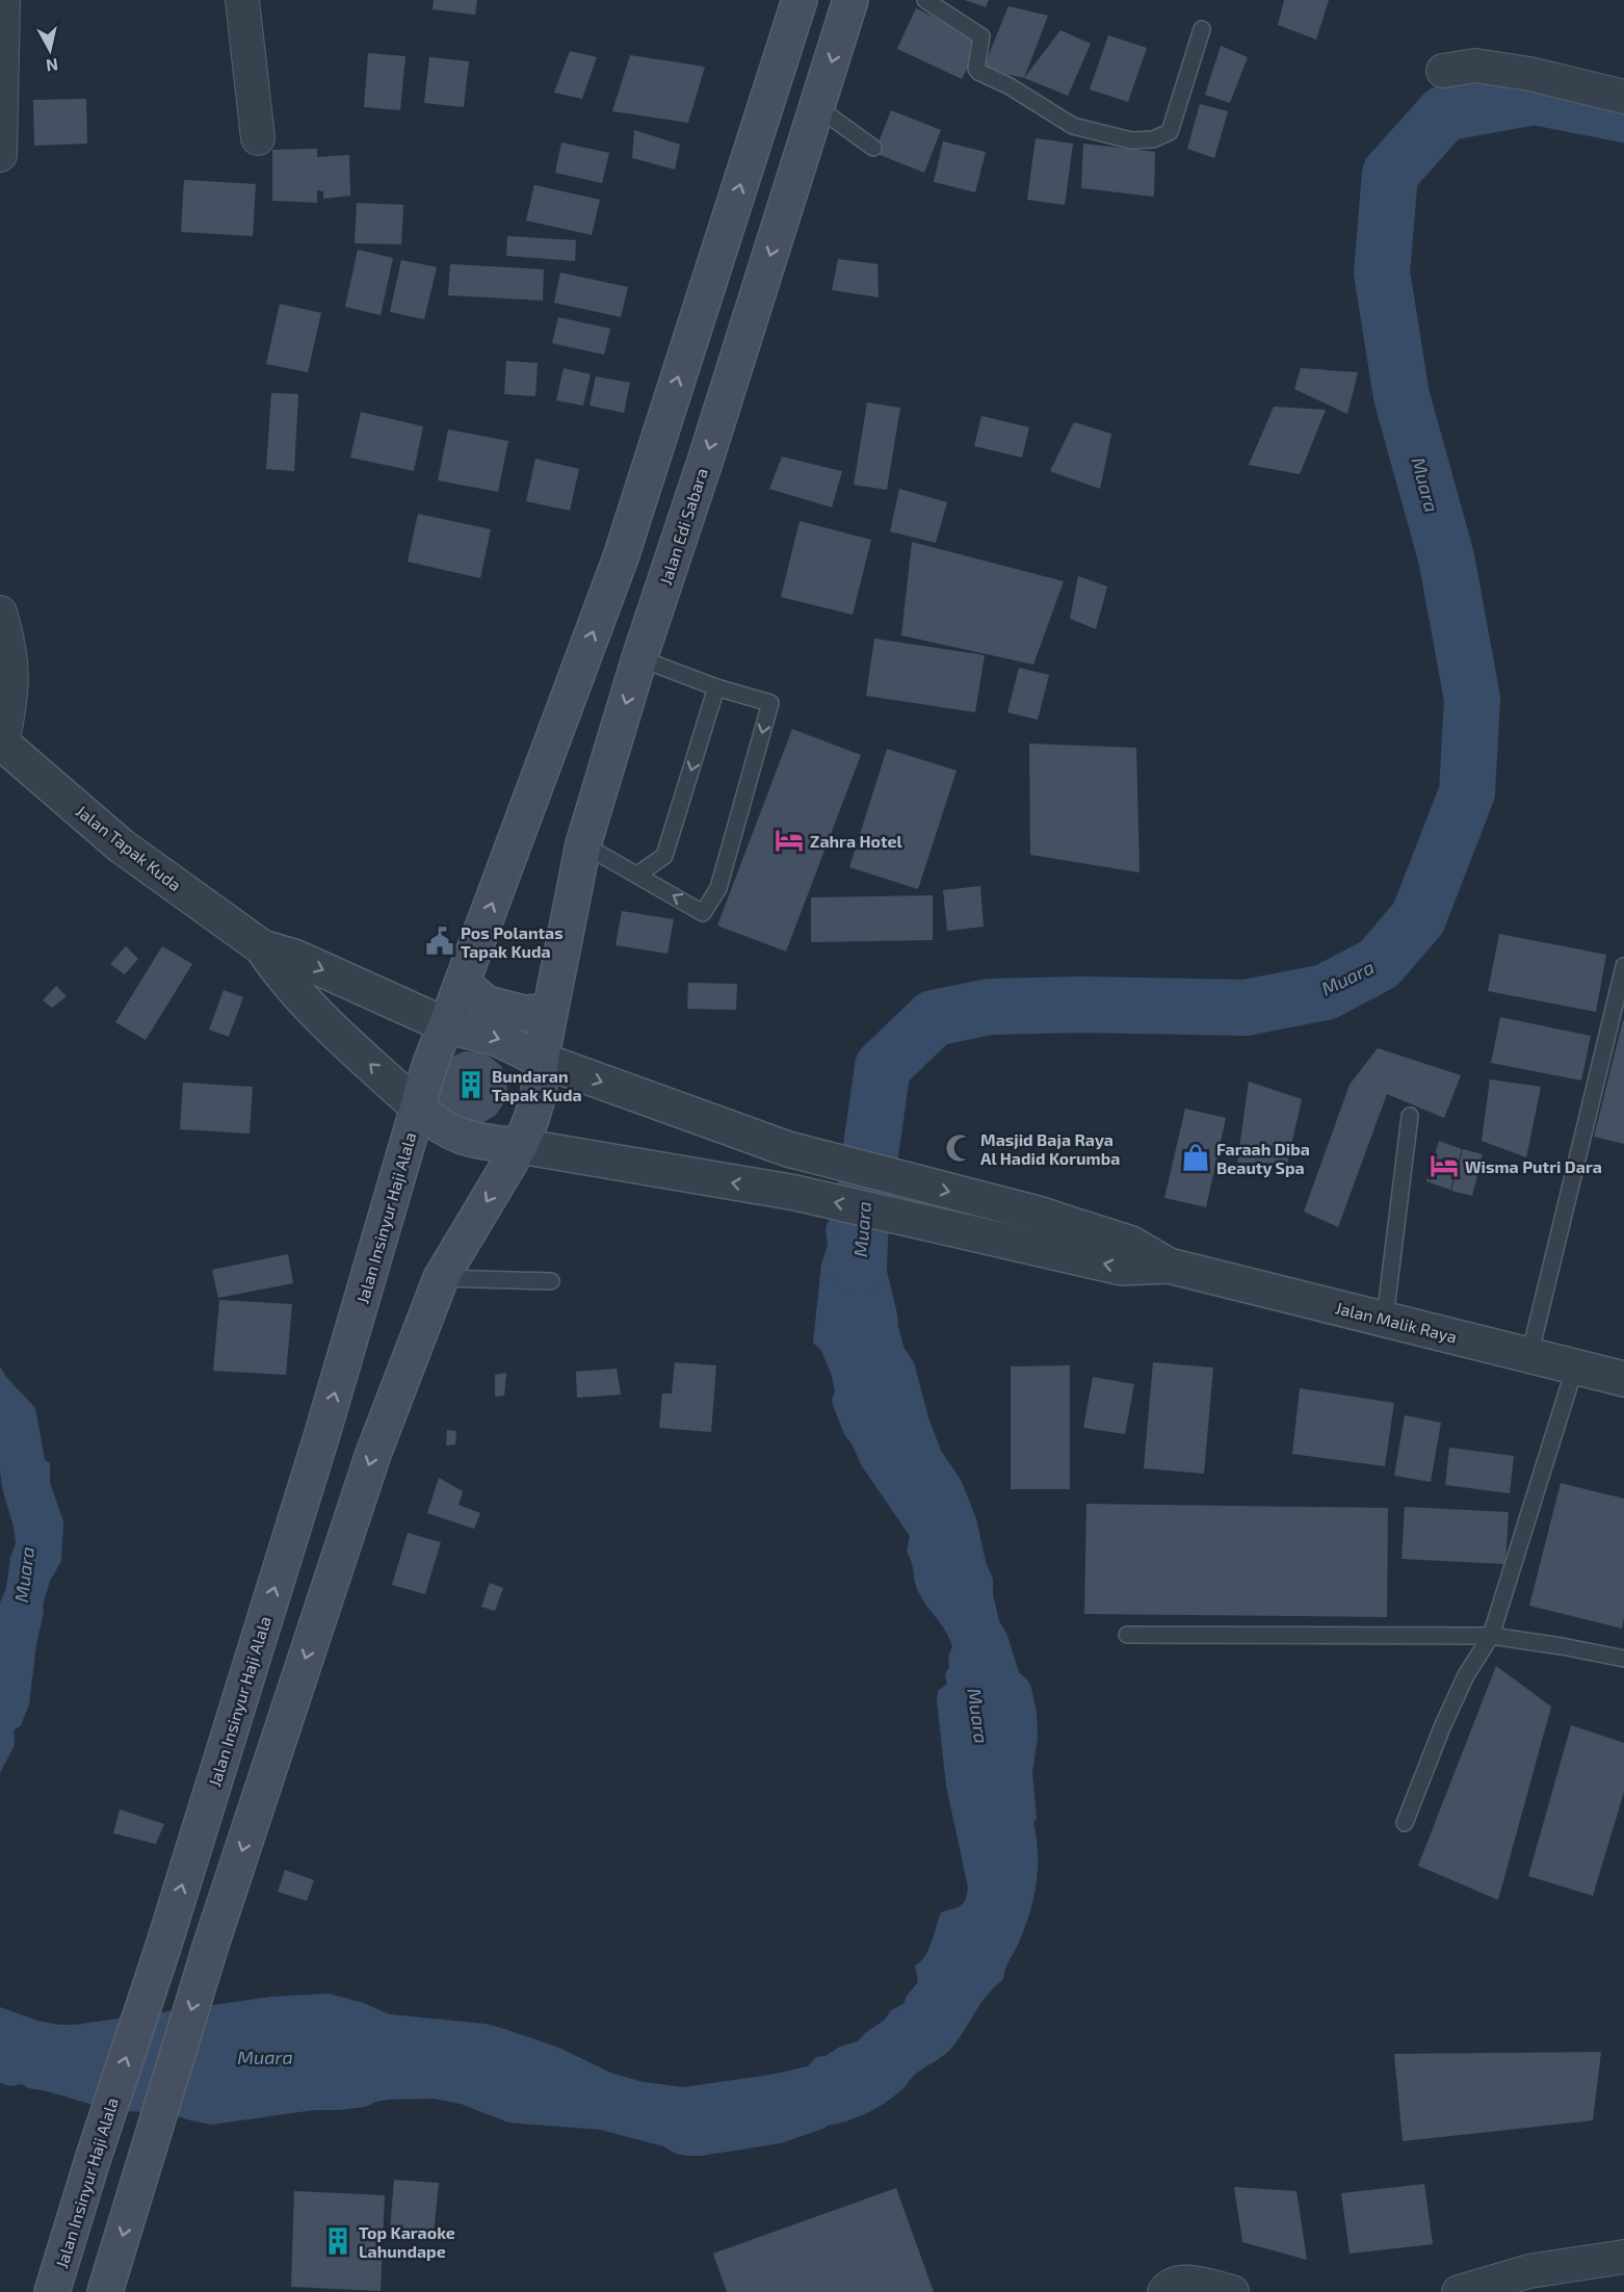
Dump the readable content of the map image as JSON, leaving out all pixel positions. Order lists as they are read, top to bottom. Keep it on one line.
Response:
{"streets":{"main road":["Jalan Edi Sabara","Jalan Insinyur Haji Alala"],"street":["Jalan Tapak Kuda","Jalan Malik Raya"]},"crossings":[["Jalan Edi Sabara","Jalan Tapak Kuda"],["Jalan Edi Sabara","Jalan Insinyur Haji Alala"],["Jalan Tapak Kuda","Jalan Insinyur Haji Alala"]],"water":["Muara"],"places":{"hotel":["Zahra Hotel","Wisma Putri Dara"],"public building":["Pos Polantas Tapak Kuda"],"building":["Bundaran Tapak Kuda","Top Karaoke Lahundape"],"mosque":["Masjid Baja Raya Al Hadid Korumba"],"shop":["Faraah Diba Beauty Spa"]},"north":"bottom"}
